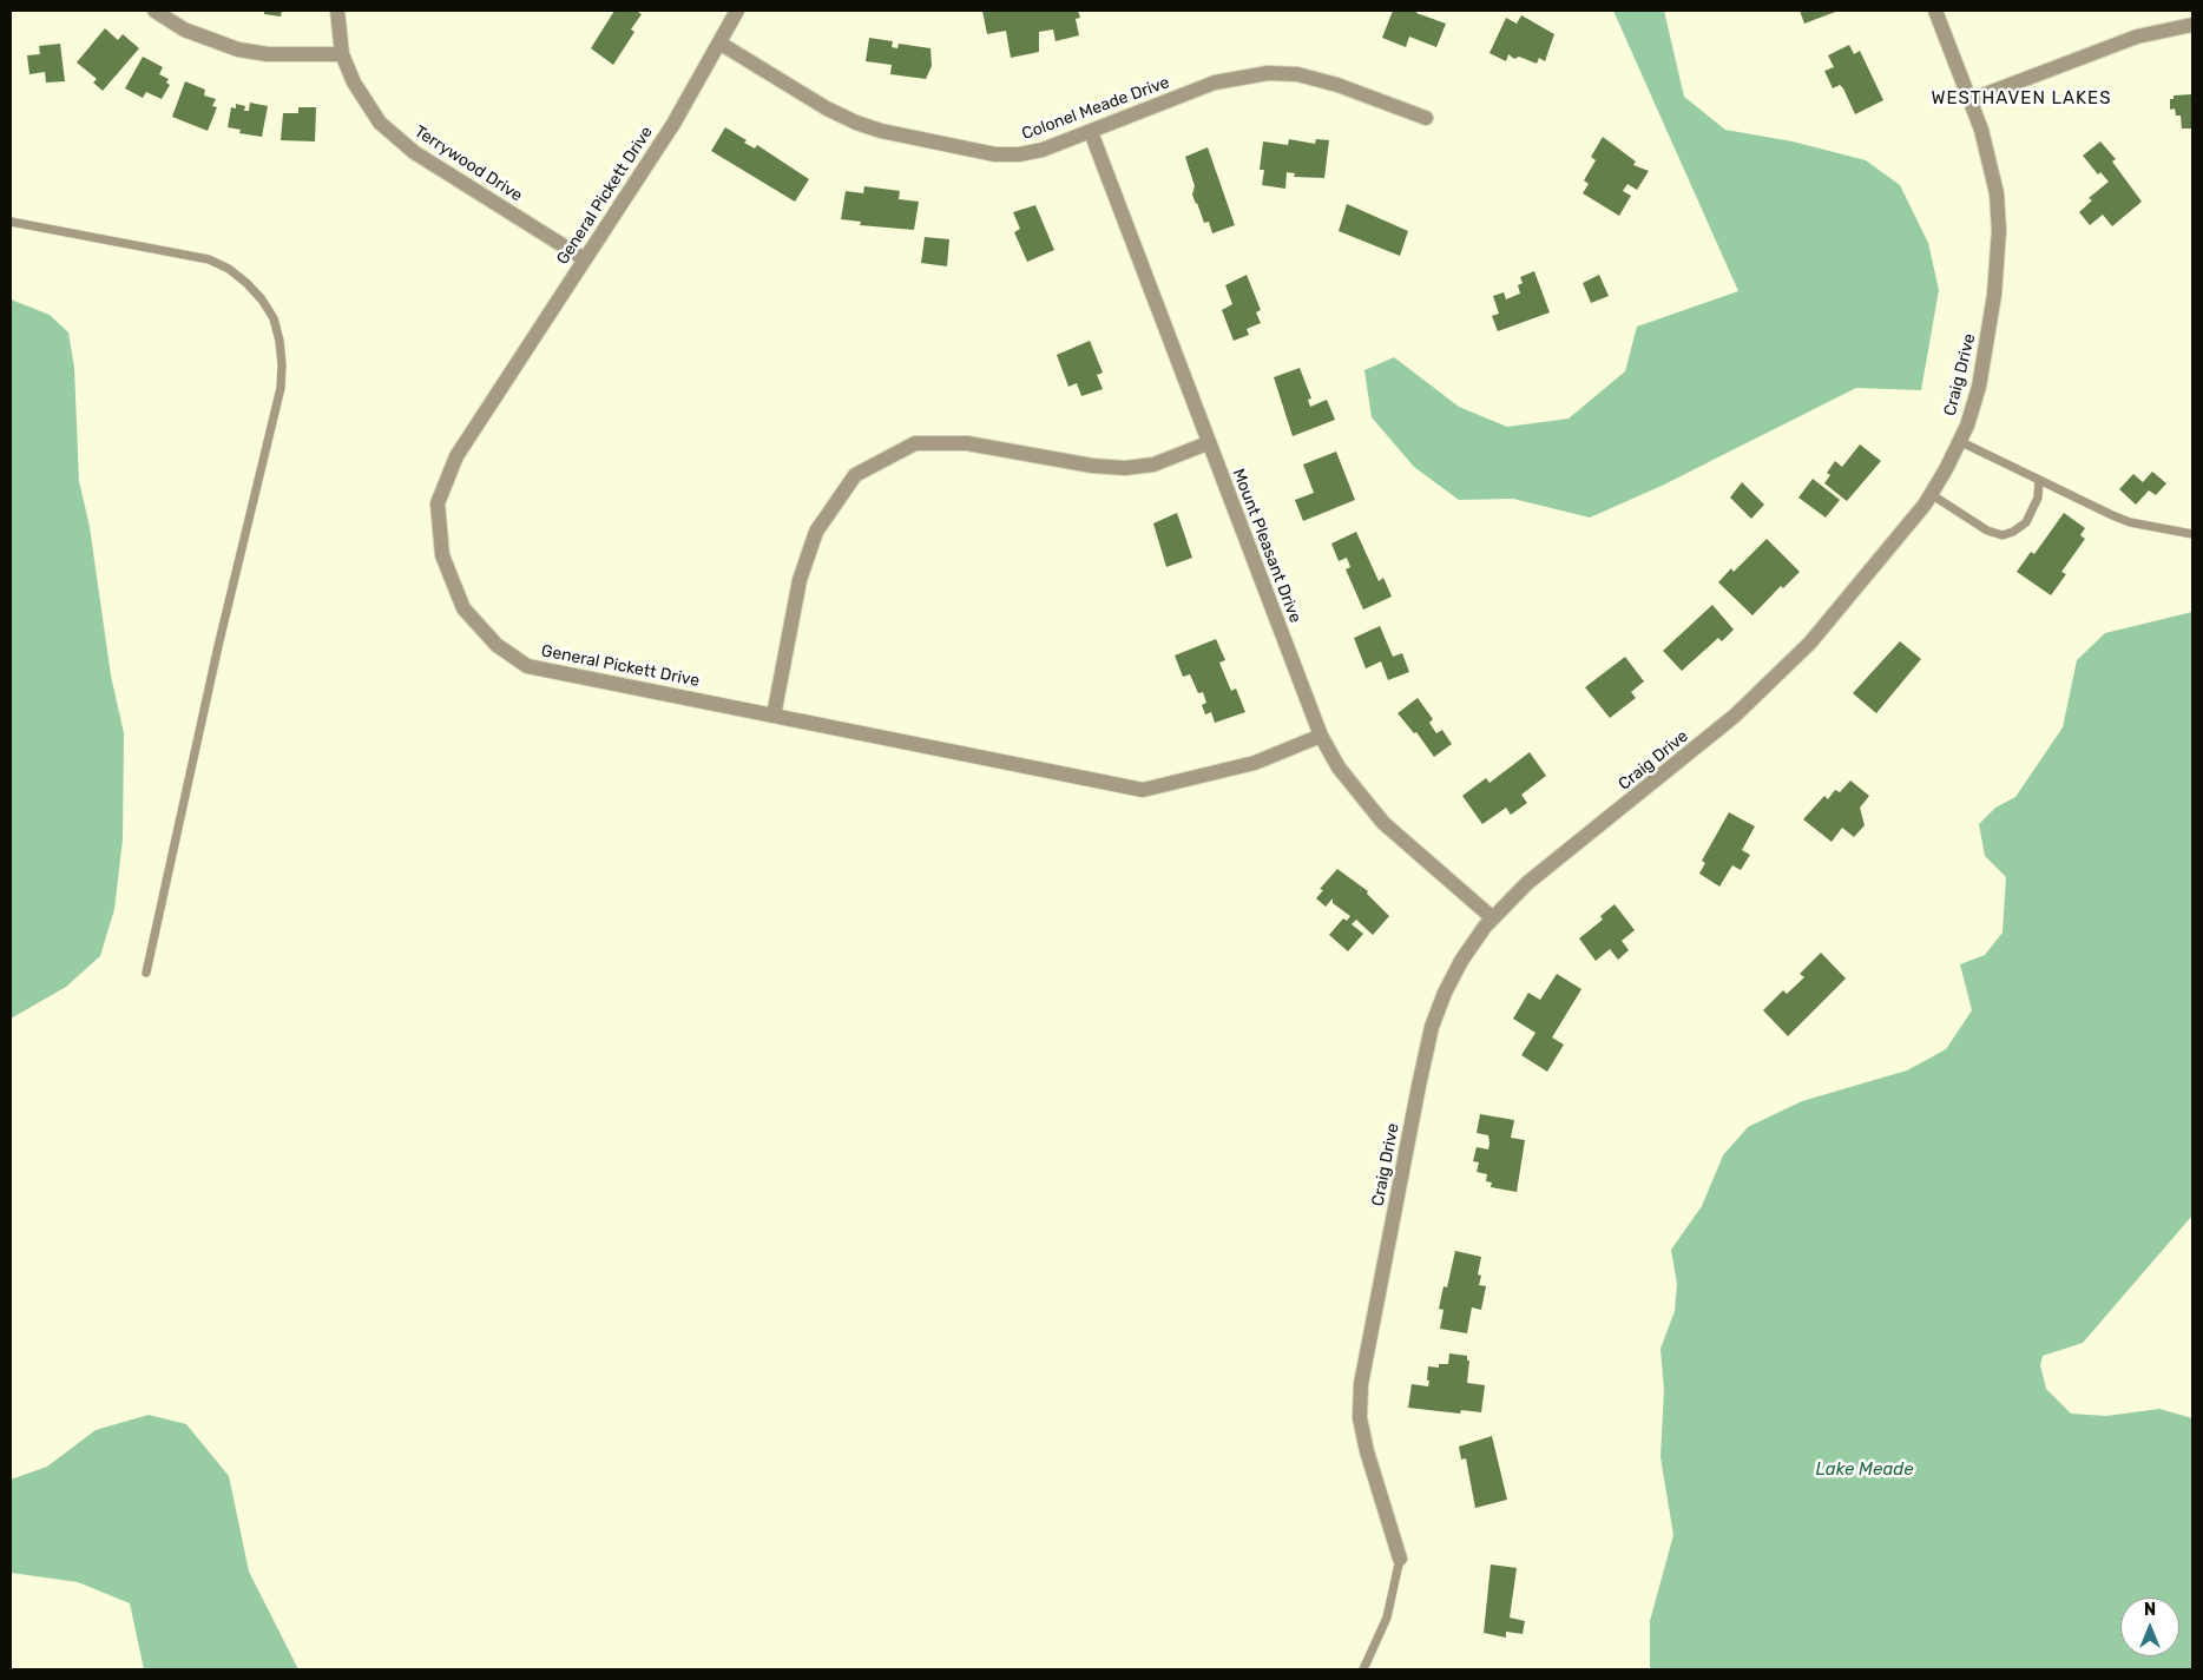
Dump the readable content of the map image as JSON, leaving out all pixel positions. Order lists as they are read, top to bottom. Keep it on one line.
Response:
{"streets":{"street":["Colonel Meade Drive","Terrywood Drive","General Pickett Drive","Craig Drive","Mount Pleasant Drive"]},"crossings":[["Colonel Meade Drive","General Pickett Drive"],["Colonel Meade Drive","Mount Pleasant Drive"],["Terrywood Drive","General Pickett Drive"],["General Pickett Drive","Mount Pleasant Drive"],["Craig Drive","Mount Pleasant Drive"]],"districts":["WESTHAVEN LAKES"],"water":["Lake Meade"],"north":"top"}
